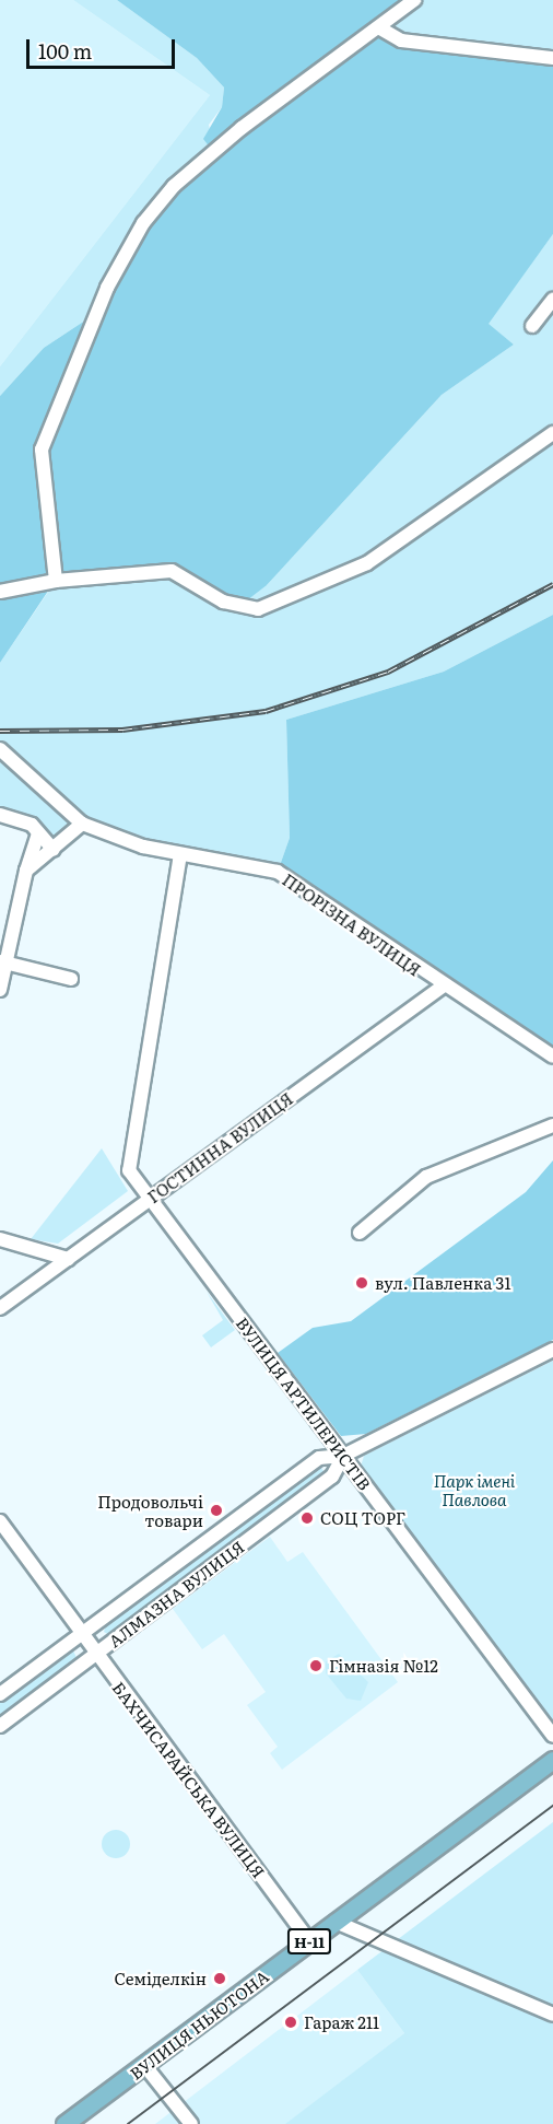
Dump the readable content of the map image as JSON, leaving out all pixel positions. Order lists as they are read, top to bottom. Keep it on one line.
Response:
{"streets":{"main road":["Н-11","ВУЛИЦЯ НЬЮТОНА"],"street":["ПРОРІЗНА ВУЛИЦЯ","ГОСТИННА ВУЛИЦЯ","ВУЛИЦЯ АРТИЛЕРИСТІВ","АЛМАЗНА ВУЛИЦЯ","БАХЧИСАРАЙСЬКА ВУЛИЦЯ"]},"crossings":[["ПРОРІЗНА ВУЛИЦЯ","ГОСТИННА ВУЛИЦЯ"],["ПРОРІЗНА ВУЛИЦЯ","ВУЛИЦЯ АРТИЛЕРИСТІВ"],["ГОСТИННА ВУЛИЦЯ","ВУЛИЦЯ АРТИЛЕРИСТІВ"],["ВУЛИЦЯ АРТИЛЕРИСТІВ","АЛМАЗНА ВУЛИЦЯ"],["АЛМАЗНА ВУЛИЦЯ","БАХЧИСАРАЙСЬКА ВУЛИЦЯ"],["БАХЧИСАРАЙСЬКА ВУЛИЦЯ","ВУЛИЦЯ НЬЮТОНА"]],"parks":["Парк імені Павлова"],"places":["вул. Павленка 31","Продовольчі товари","СОЦ ТОРГ","Гімназія №12","Семіделкін","Гараж 211"],"scale_bar":"100 m"}
